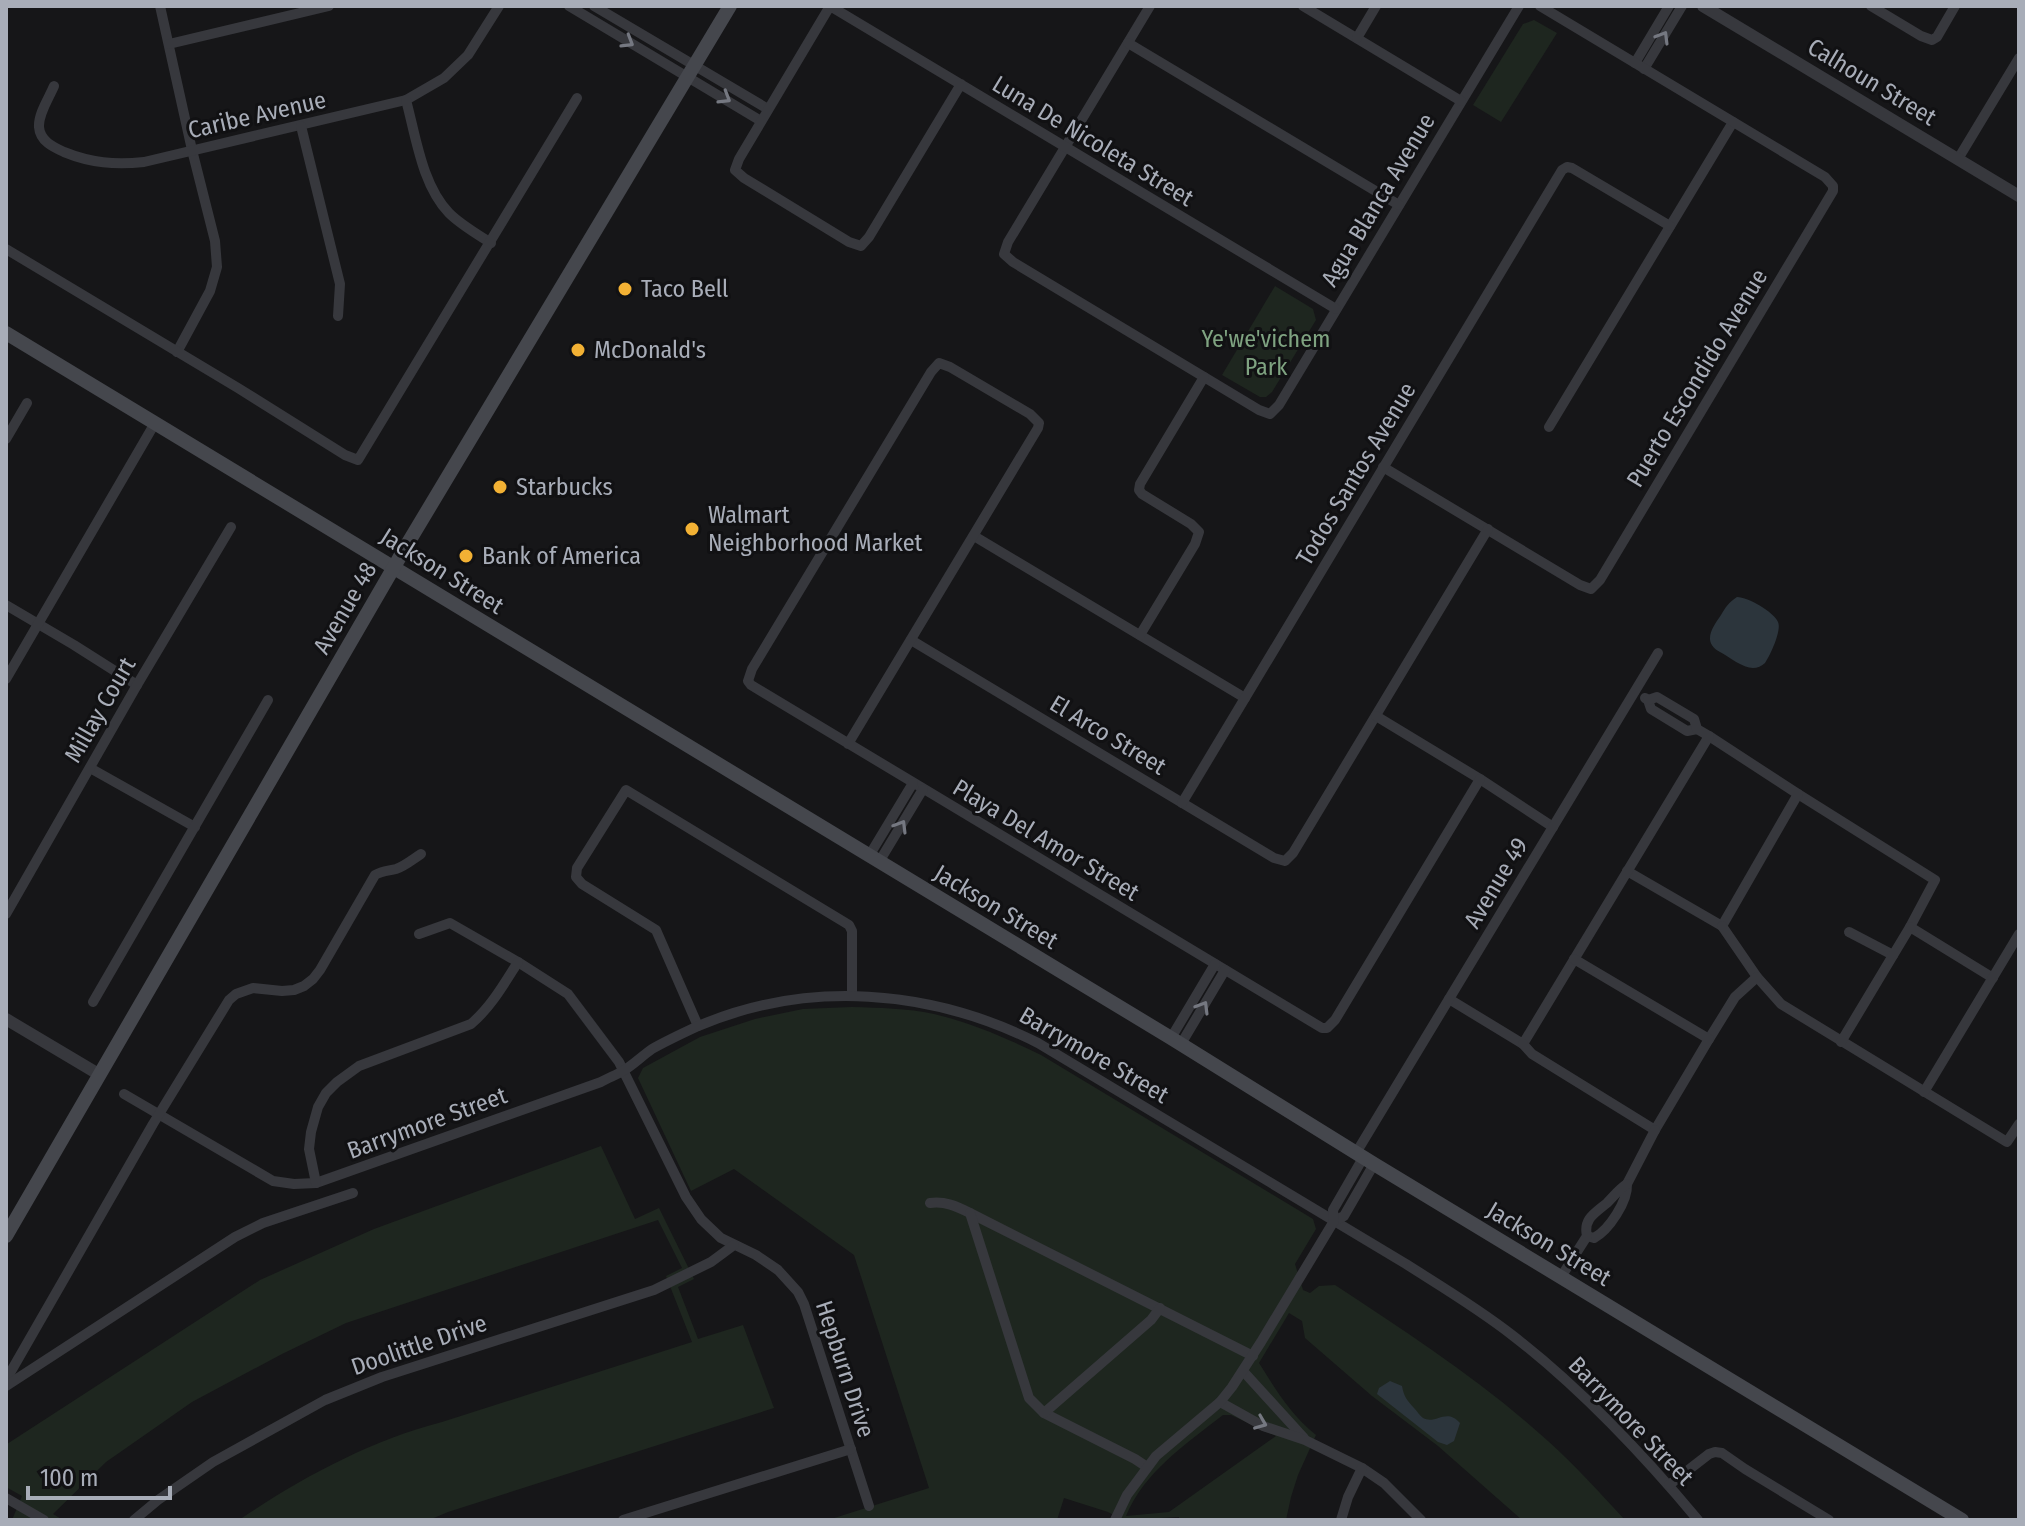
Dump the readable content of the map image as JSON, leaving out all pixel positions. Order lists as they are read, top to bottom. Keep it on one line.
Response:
{"streets":{"main road":["Jackson Street","Avenue 48"],"street":["Calhoun Street","Caribe Avenue","Luna De Nicoleta Street","Agua Blanca Avenue","Puerto Escondido Avenue","Todos Santos Avenue","Millay Court","El Arco Street","Playa Del Amor Street","Avenue 49","Barrymore Street","Doolittle Drive","Hepburn Drive"]},"crossings":[["Luna De Nicoleta Street","Agua Blanca Avenue"],["Todos Santos Avenue","El Arco Street"],["Jackson Street","Avenue 48"],["Jackson Street","Avenue 49"],["Barrymore Street","Hepburn Drive"],["Doolittle Drive","Hepburn Drive"]],"parks":["Ye'we'vichem Park"],"places":["Taco Bell","McDonald's","Starbucks","Walmart Neighborhood Market","Bank of America"],"scale_bar":"100 m"}
